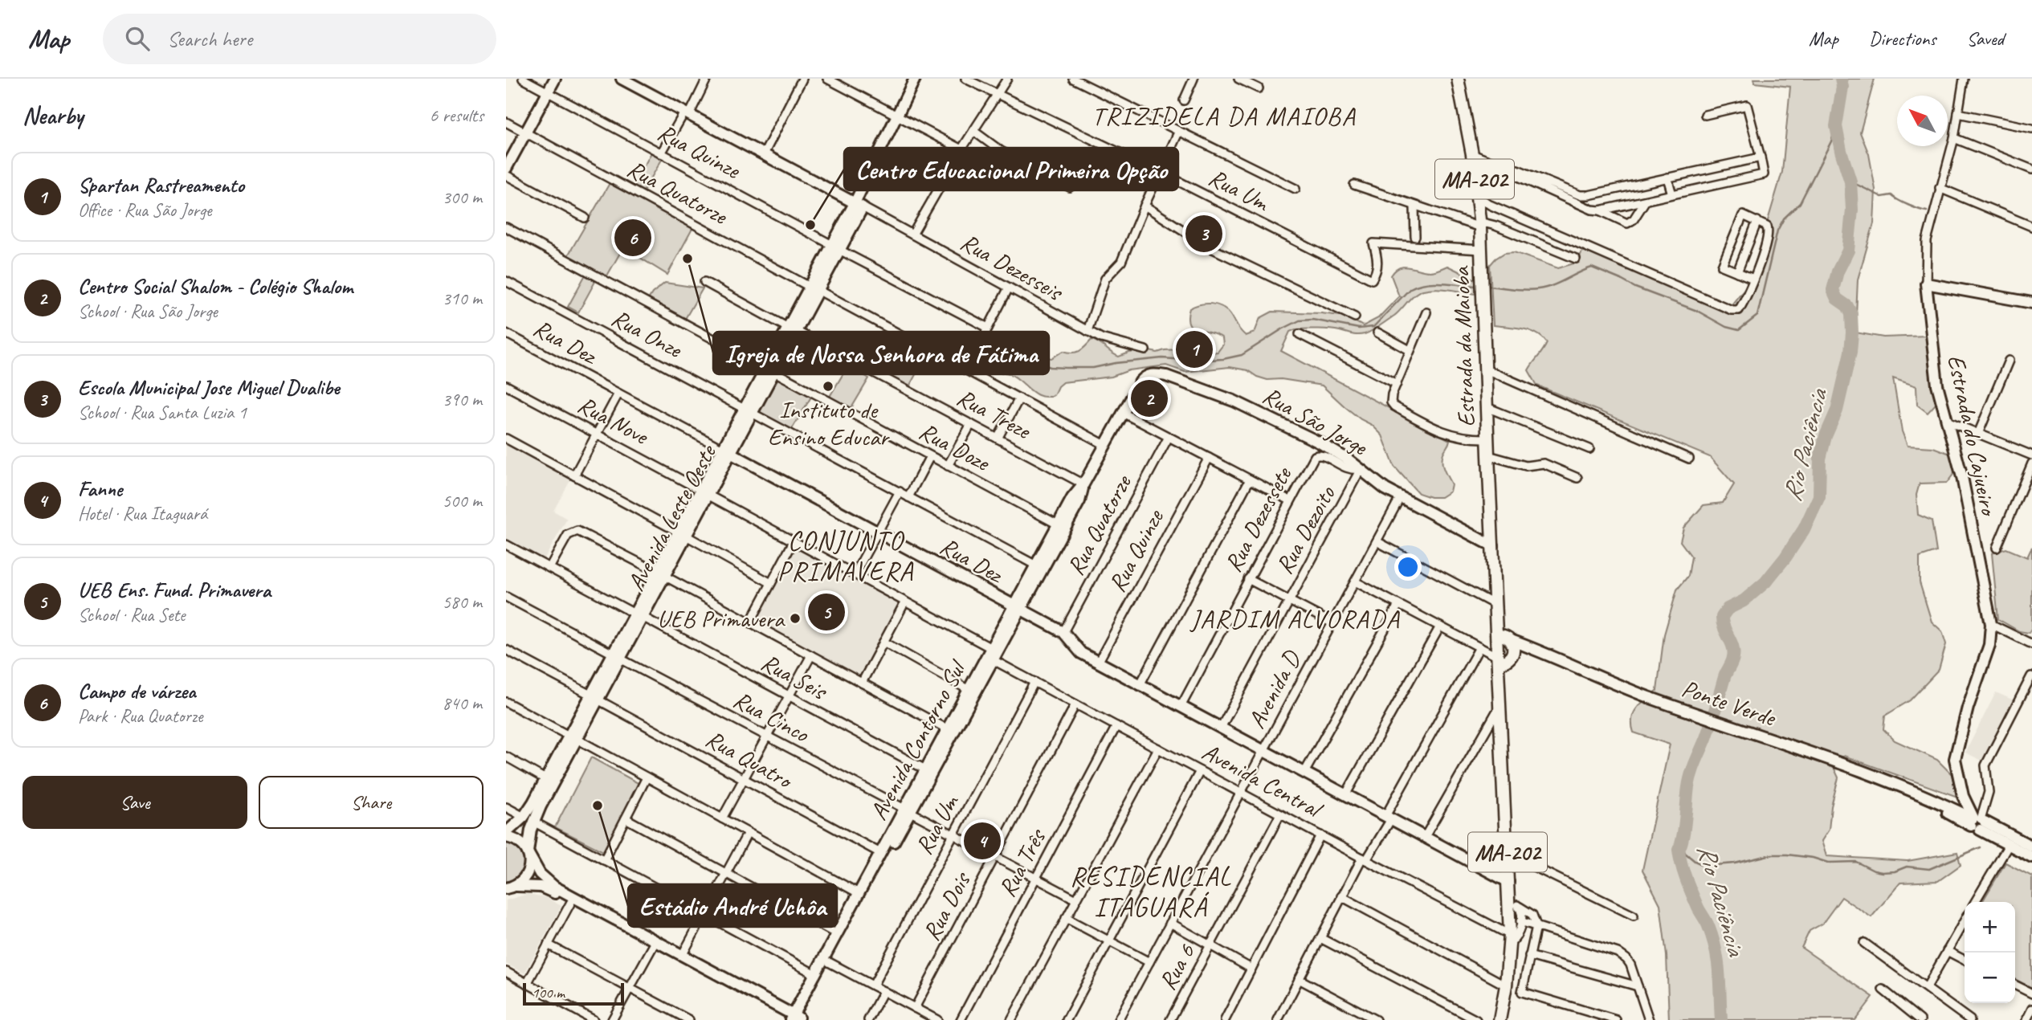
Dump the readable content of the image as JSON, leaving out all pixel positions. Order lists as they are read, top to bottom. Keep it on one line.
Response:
{"streets":{"main road":["MA-202","Estrada da Maioba"],"street":["Rua Quinze","Rua Um","Rua Quatorze","Rua Dezesseis","Rua Onze","Rua Dez","Rua Treze","Rua Nove","Rua São Jorge","Estrada do Cajueiro","Rua Doze","Avenida Leste Oeste","Rua Dezessete","Rua Dezoito","Rua Seis","Avenida D","Ponte Verde","Rua Cinco","Avenida Contorno Sul","Rua Quatro","Avenida Central","Rua Três","Rua Dois","Rua 6"]},"crossings":[["Rua Quinze","Avenida Leste Oeste"],["Rua Quinze","Avenida Central"],["MA-202","Estrada da Maioba"],["MA-202","Ponte Verde"],["MA-202","Avenida Central"],["Rua Um","Estrada da Maioba"],["Rua Um","Rua Cinco"],["Rua Um","Avenida Central"],["Rua Quatorze","Avenida Leste Oeste"],["Rua Quatorze","Avenida Contorno Sul"],["Rua Quatorze","Avenida Central"],["Rua Dezesseis","Avenida Leste Oeste"],["Rua Onze","Avenida Leste Oeste"],["Rua Onze","Avenida Contorno Sul"],["Rua Dez","Avenida Leste Oeste"],["Rua Dez","Avenida Contorno Sul"],["Rua Dez","Avenida Central"],["Estrada da Maioba","Rua São Jorge"],["Estrada da Maioba","Ponte Verde"],["Rua Treze","Avenida Leste Oeste"],["Rua Treze","Avenida Contorno Sul"],["Rua Nove","Avenida Leste Oeste"],["Rua Nove","Avenida Contorno Sul"],["Rua São Jorge","Rua Dezessete"],["Rua São Jorge","Rua Dezoito"],["Rua São Jorge","Avenida D"],["Rua São Jorge","Avenida Contorno Sul"],["Estrada do Cajueiro","Ponte Verde"],["Rua Doze","Avenida Leste Oeste"],["Rua Doze","Avenida Contorno Sul"],["Avenida Leste Oeste","Rua Seis"],["Avenida Leste Oeste","Rua Cinco"],["Avenida Leste Oeste","Rua Quatro"],["Rua Dezessete","Rua Dezoito"],["Rua Dezessete","Avenida Central"],["Rua Dezoito","Avenida Central"],["Rua Seis","Avenida Contorno Sul"],["Avenida D","Avenida Central"],["Rua Cinco","Avenida Contorno Sul"],["Rua Cinco","Rua Três"],["Rua Cinco","Rua Dois"],["Avenida Contorno Sul","Rua Quatro"],["Avenida Contorno Sul","Avenida Central"],["Avenida Central","Rua Três"],["Avenida Central","Rua Dois"],["Avenida Central","Rua 6"]],"districts":["TRIZIDELA DA MAIOBA","CONJUNTO PRIMAVERA","JARDIM ALVORADA","RESIDENCIAL ITAGUARÁ"],"water":["Rio Paciência"],"places":["Centro Educacional Primeira Opção","Igreja de Nossa Senhora de Fátima","Instituto de Ensino Educar","UEB Primavera","Estádio André Uchôa"],"scale_bar":"100 m","north":"top left","page":{"header":"Map","search":"Search here","nav":["Map","Directions","Saved"],"heading":["Nearby","6 results"],"list":[{"mark":"1","name":"Spartan Rastreamento","note":"Office · Rua São Jorge","value":"300 m"},{"mark":"2","name":"Centro Social Shalom - Colégio Shalom","note":"School · Rua São Jorge","value":"310 m"},{"mark":"3","name":"Escola Municipal Jose Miguel Dualibe","note":"School · Rua Santa Luzia 1","value":"390 m"},{"mark":"4","name":"Fanne","note":"Hotel · Rua Itaguará","value":"500 m"},{"mark":"5","name":"UEB Ens. Fund. Primavera","note":"School · Rua Sete","value":"580 m"},{"mark":"6","name":"Campo de várzea","note":"Park · Rua Quatorze","value":"840 m"}],"pins":["3","6","1","2","5","4"],"buttons":["Save","Share"],"map_buttons":["+","−"],"scale":"100 m"}}
